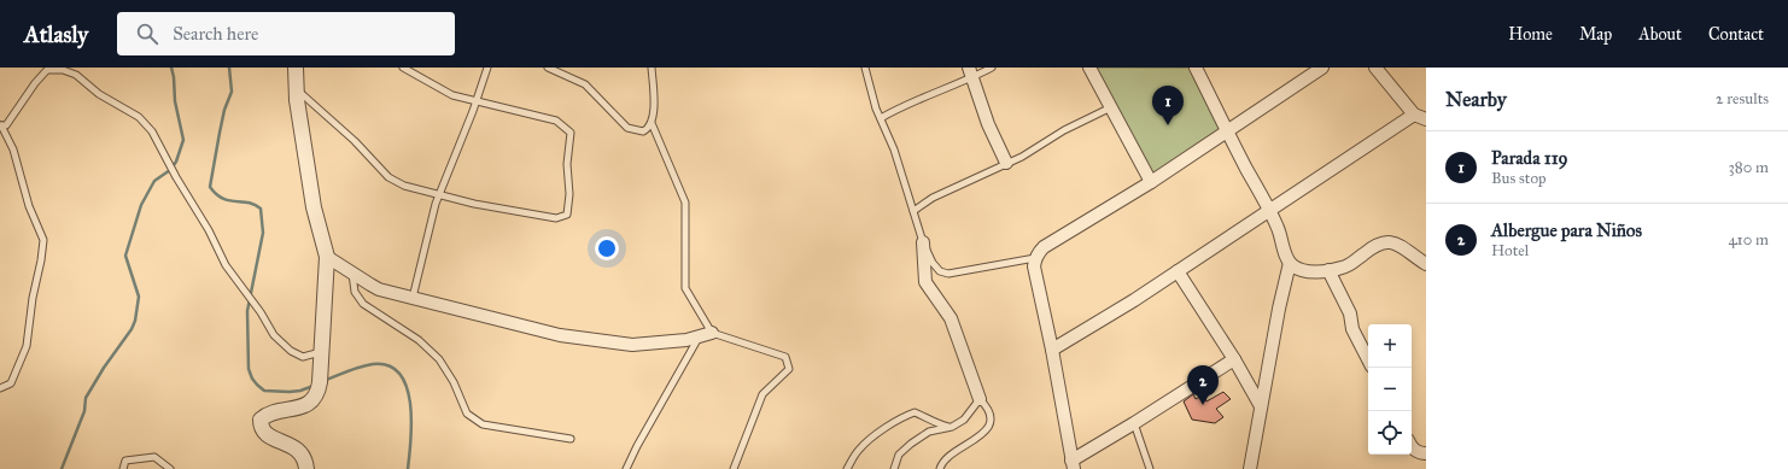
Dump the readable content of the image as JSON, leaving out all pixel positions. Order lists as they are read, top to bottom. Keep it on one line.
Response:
{"page":{"header":"Atlasly","search":"Search here","nav":["Home","Map","About","Contact"],"heading":["Nearby","2 results"],"pins":["1","2"],"list":[{"mark":"1","name":"Parada 119","note":"Bus stop","value":"380 m"},{"mark":"2","name":"Albergue para Niños","note":"Hotel","value":"410 m"}],"map_buttons":["+","−"]}}
